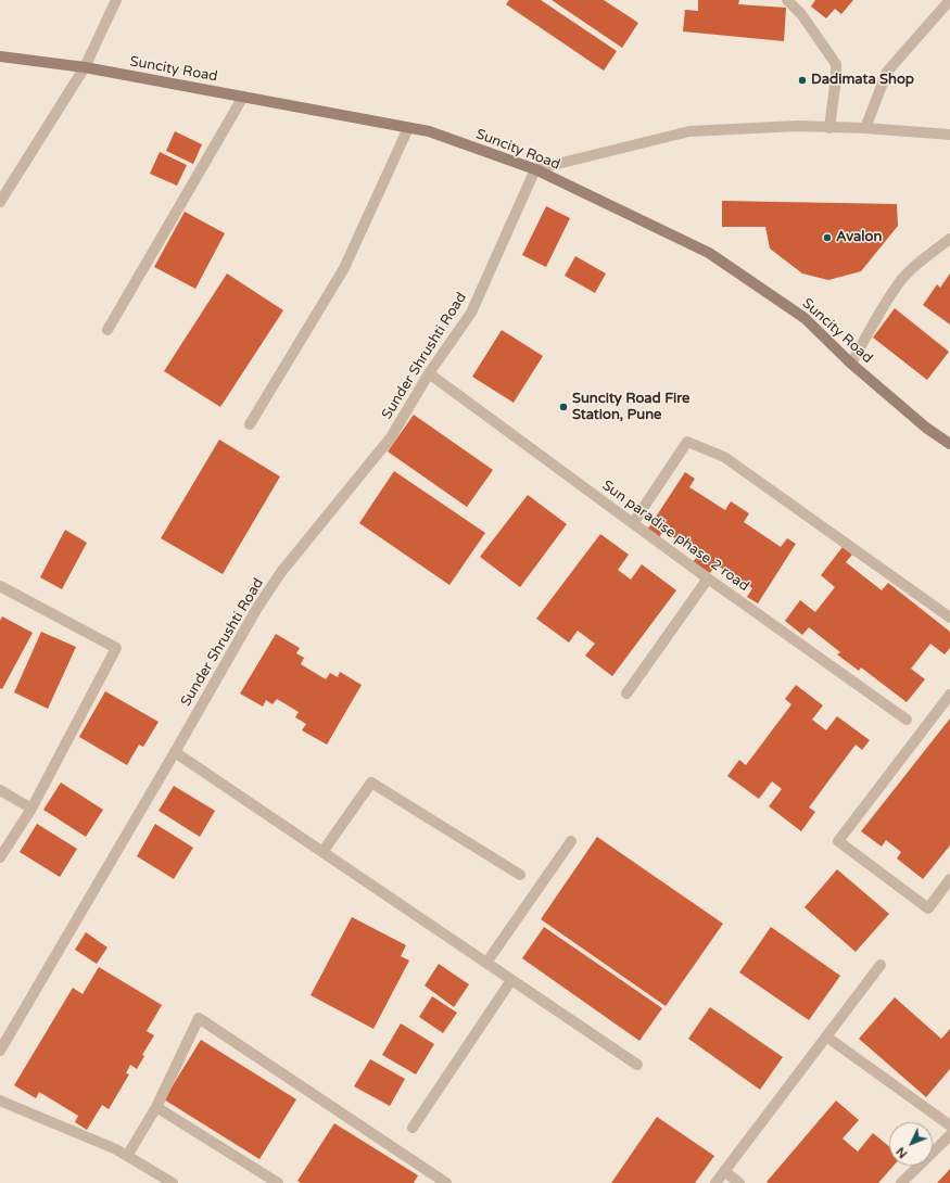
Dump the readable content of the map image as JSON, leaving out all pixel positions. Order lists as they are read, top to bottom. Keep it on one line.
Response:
{"streets":{"street":["Suncity Road","Sunder Shrushti Road","Sun paradise phase 2 road"]},"crossings":[["Suncity Road","Sunder Shrushti Road"],["Sunder Shrushti Road","Sun paradise phase 2 road"]],"places":["Dadimata Shop","Avalon","Suncity Road Fire Station, Pune"],"north":"bottom left"}
